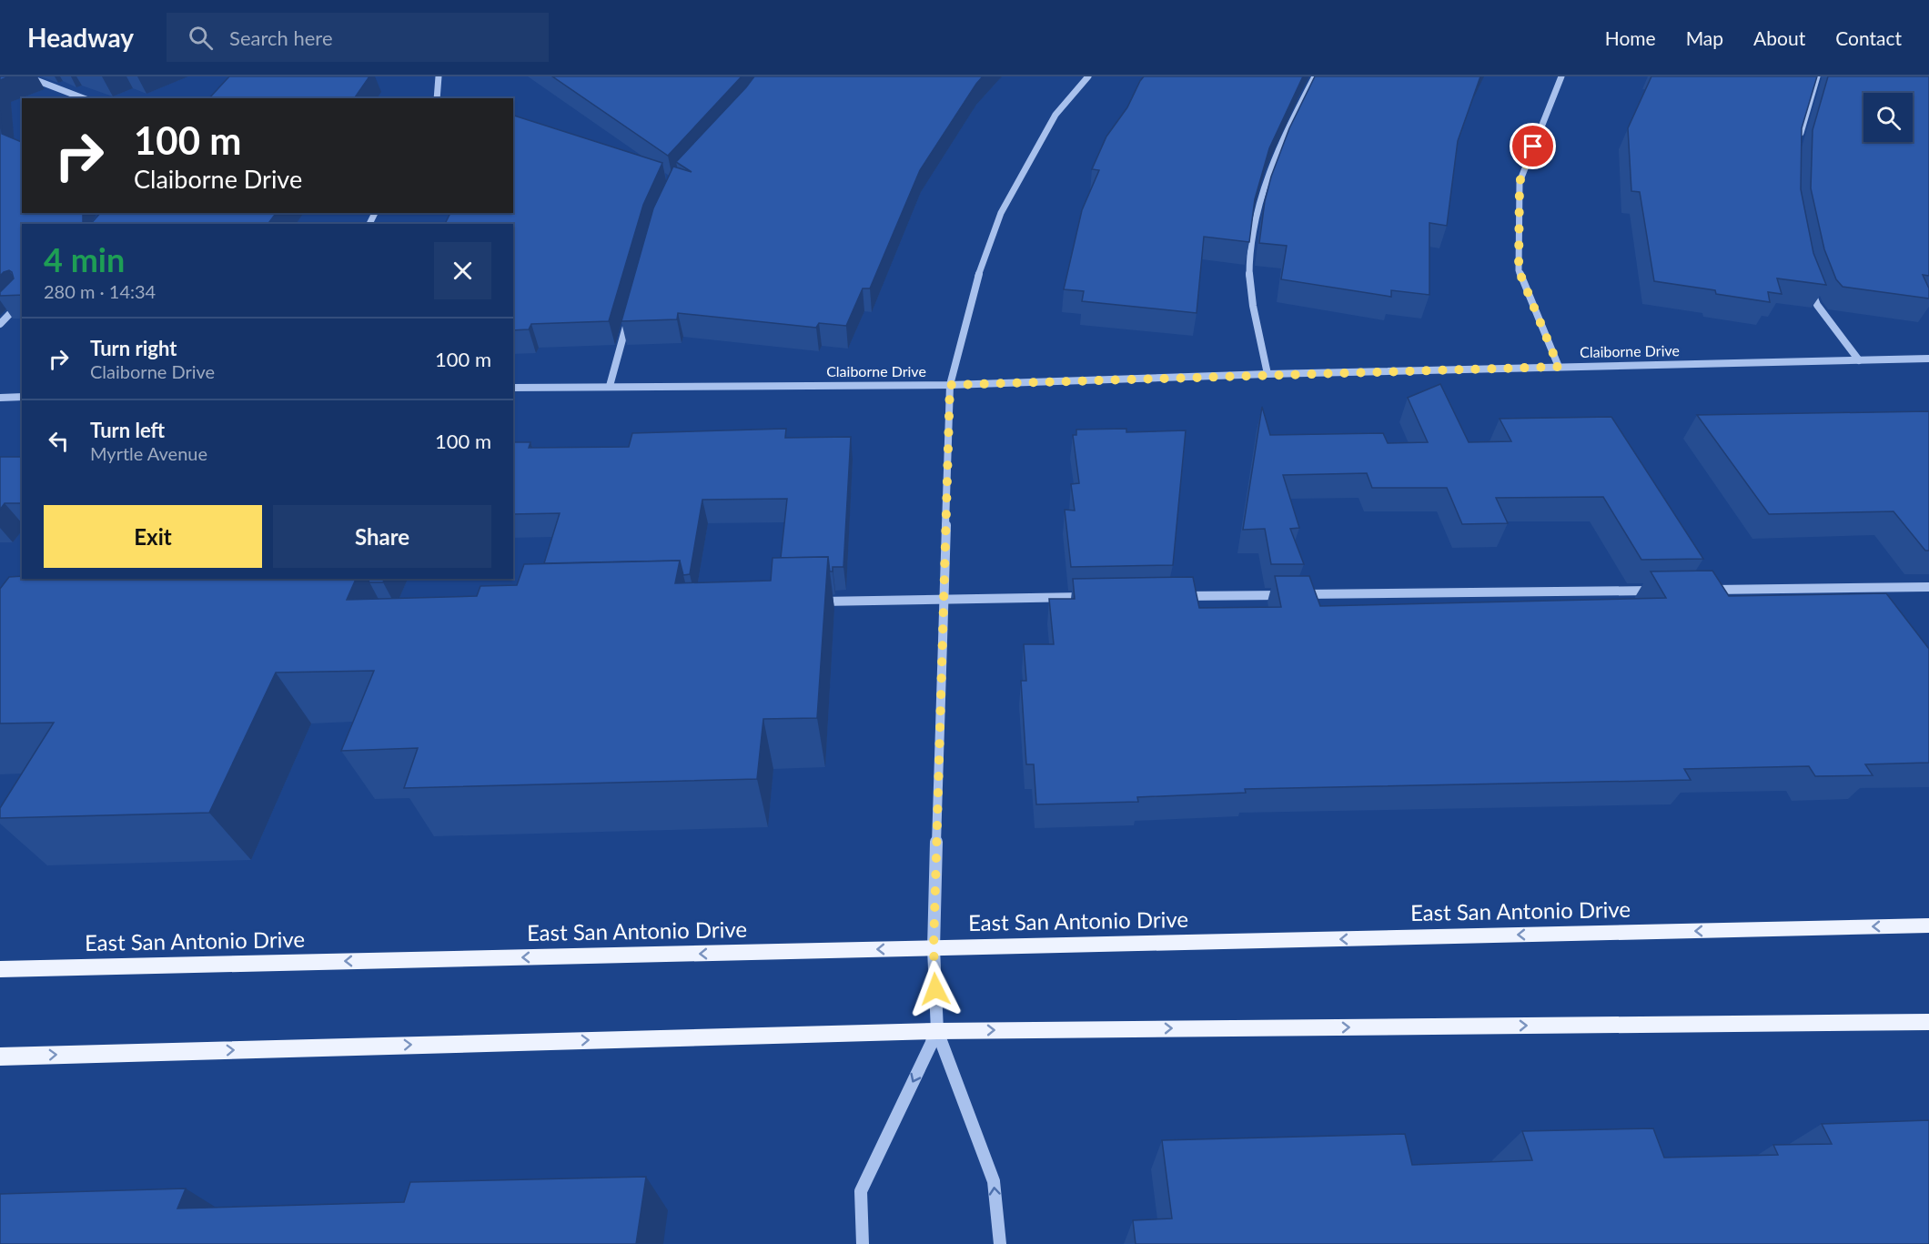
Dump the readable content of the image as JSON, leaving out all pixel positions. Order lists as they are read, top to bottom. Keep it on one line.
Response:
{"streets":{"main road":["East San Antonio Drive"],"street":["Claiborne Drive"]},"page":{"header":"Headway","search":"Search here","nav":["Home","Map","About","Contact"],"turn":["100 m","Claiborne Drive"],"heading":["4 min","280 m · 14:34"],"list":[{"name":"Turn right","note":"Claiborne Drive","value":"100 m"},{"name":"Turn left","note":"Myrtle Avenue","value":"100 m"}],"buttons":["Exit","Share"]}}
